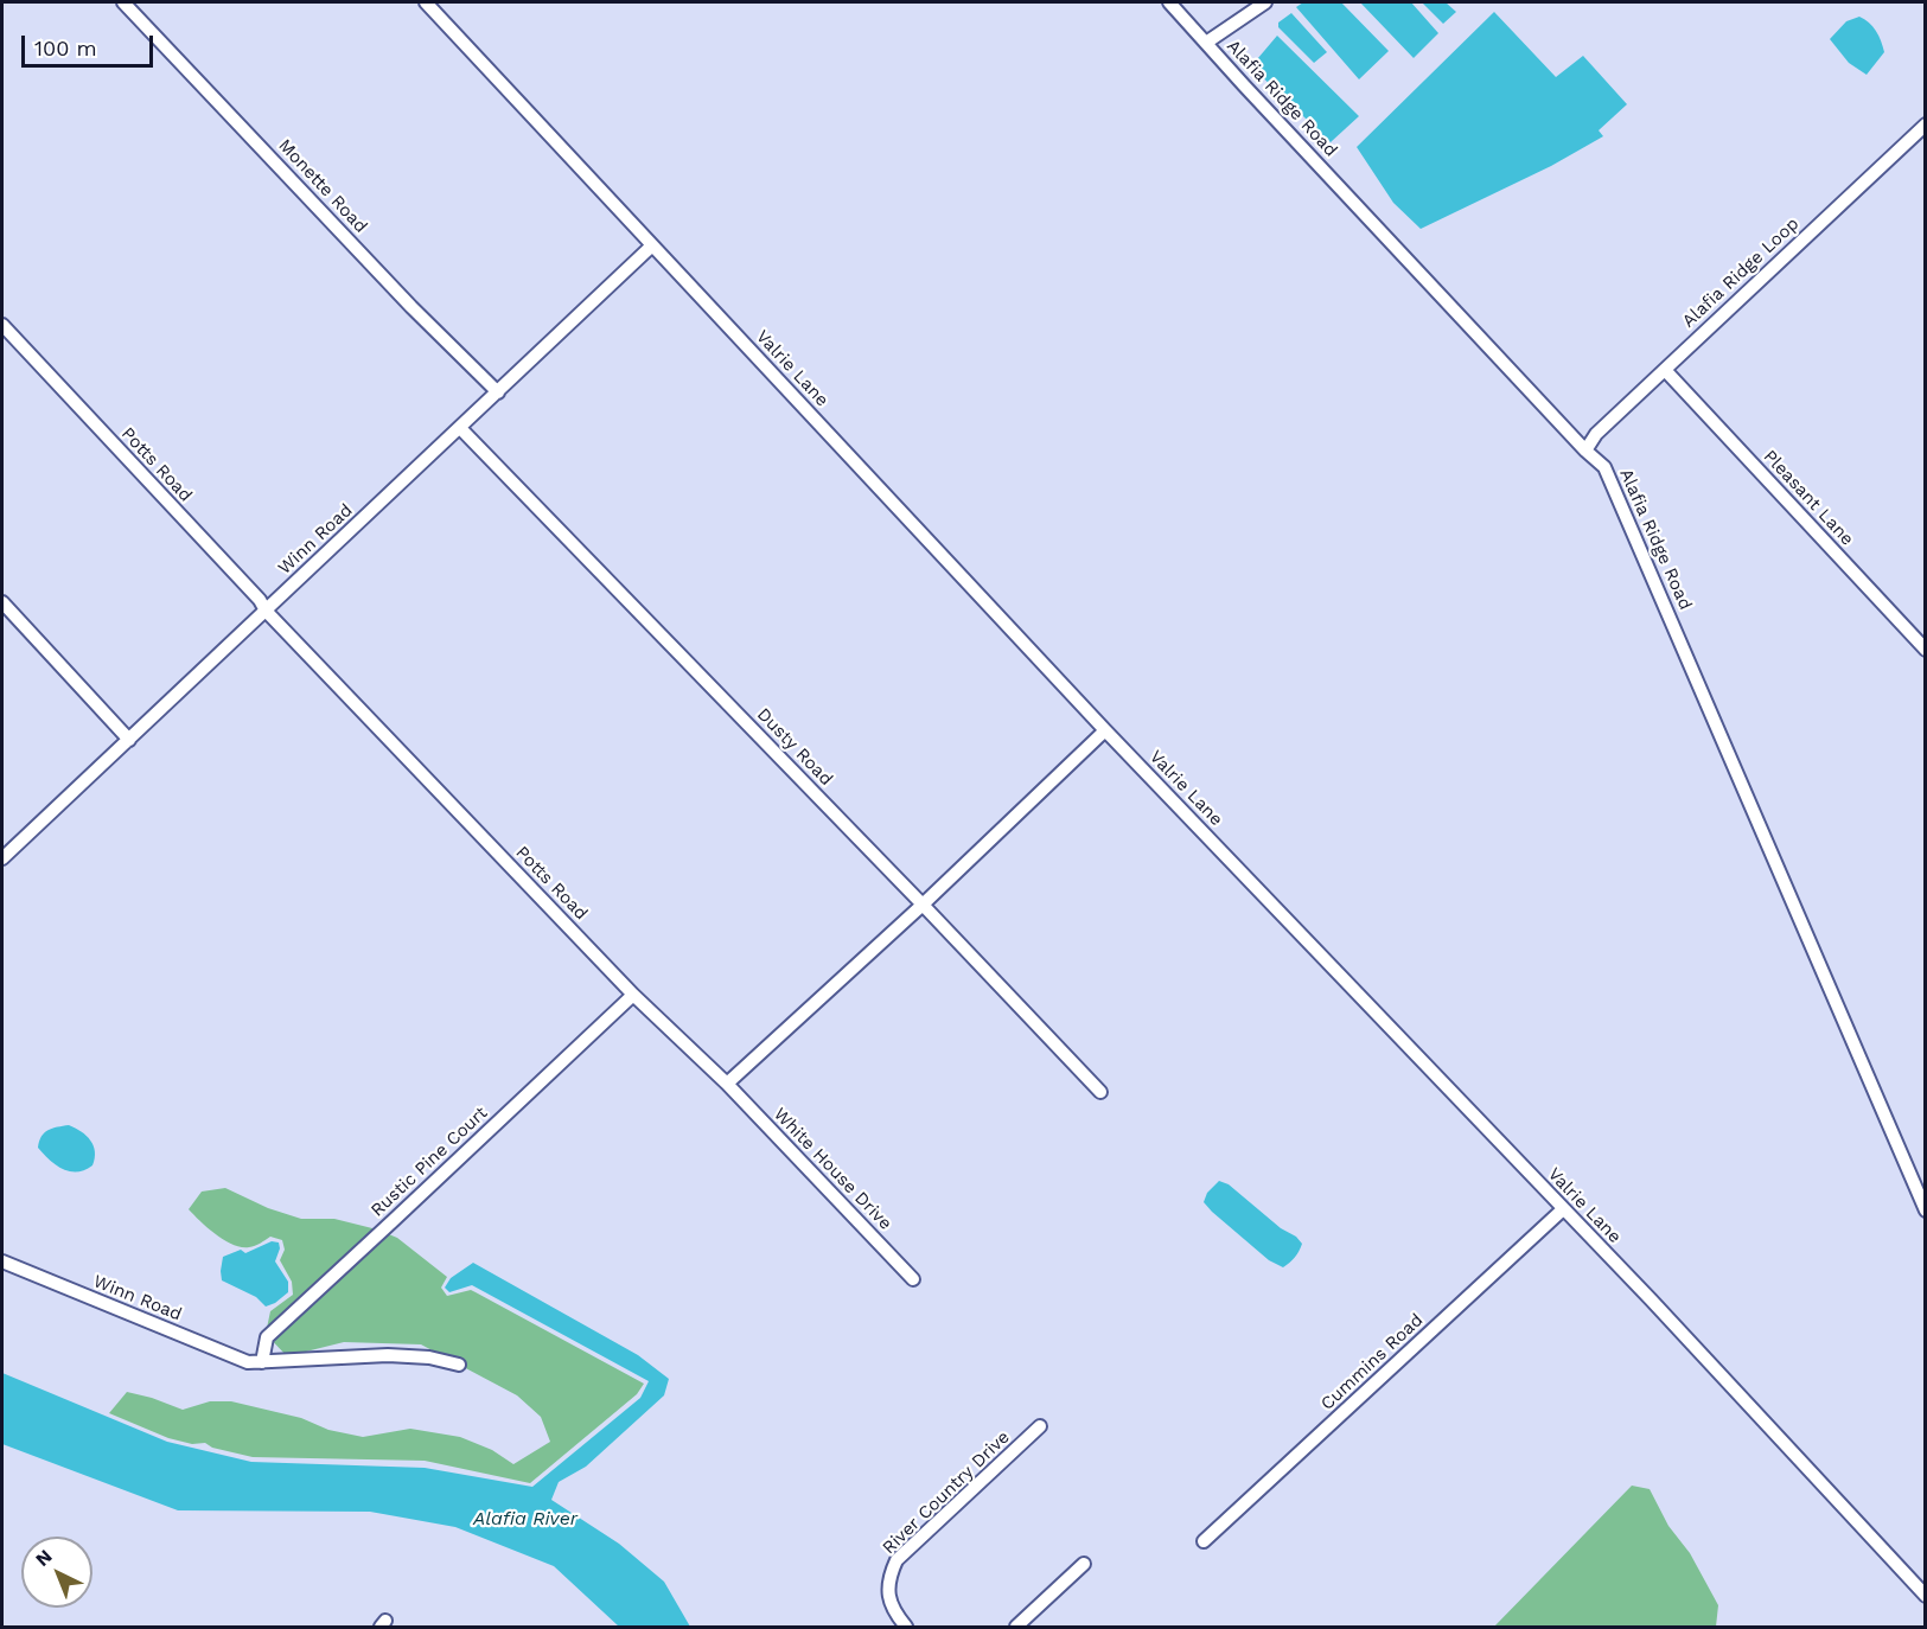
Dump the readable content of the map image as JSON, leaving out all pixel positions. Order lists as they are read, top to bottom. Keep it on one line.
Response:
{"streets":{"street":["Alafia Ridge Road","Monette Road","Alafia Ridge Loop","Valrie Lane","Potts Road","Pleasant Lane","Winn Road","Dusty Road","Rustic Pine Court","White House Drive","Cummins Road","River Country Drive"]},"crossings":[["Alafia Ridge Road","Alafia Ridge Loop"],["Monette Road","Winn Road"],["Alafia Ridge Loop","Pleasant Lane"],["Valrie Lane","Winn Road"],["Valrie Lane","Cummins Road"],["Potts Road","Winn Road"],["Potts Road","Rustic Pine Court"],["Potts Road","White House Drive"],["Winn Road","Dusty Road"],["Winn Road","Rustic Pine Court"]],"water":["Alafia River"],"scale_bar":"100 m","north":"top left"}
